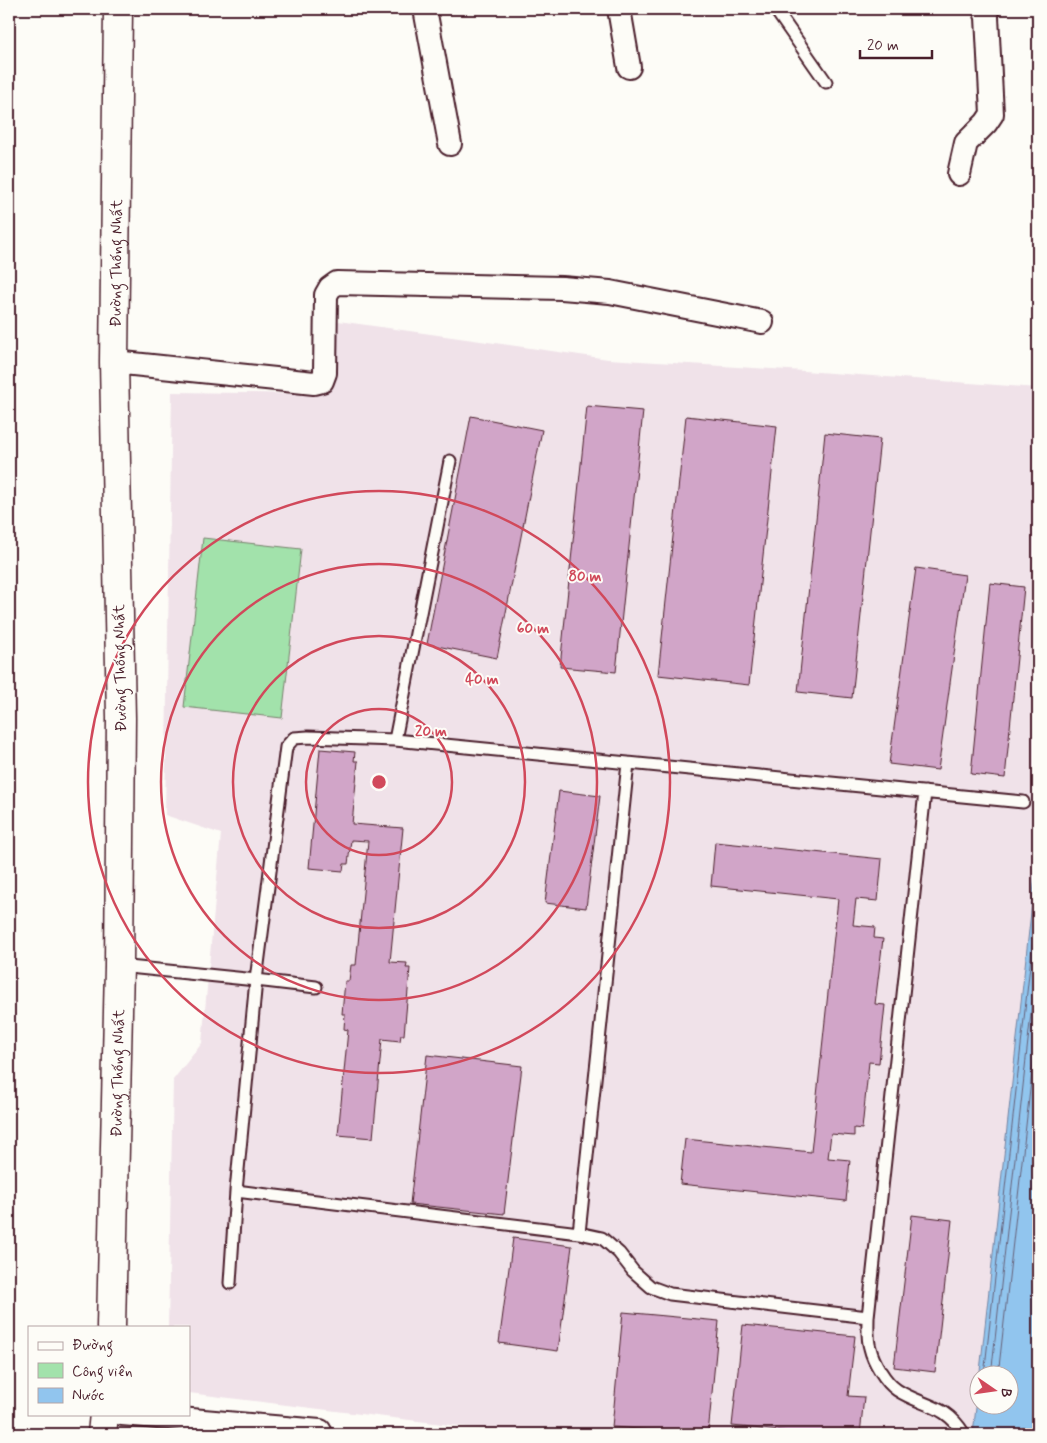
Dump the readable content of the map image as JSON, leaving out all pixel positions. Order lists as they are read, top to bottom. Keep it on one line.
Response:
{"streets":{"street":["Đường Thống Nhất"]},"legend":["Đường","Công viên","Nước"],"scale_bar":"20 m","north":"right","rings":["80 m","60 m","40 m","20 m"]}
